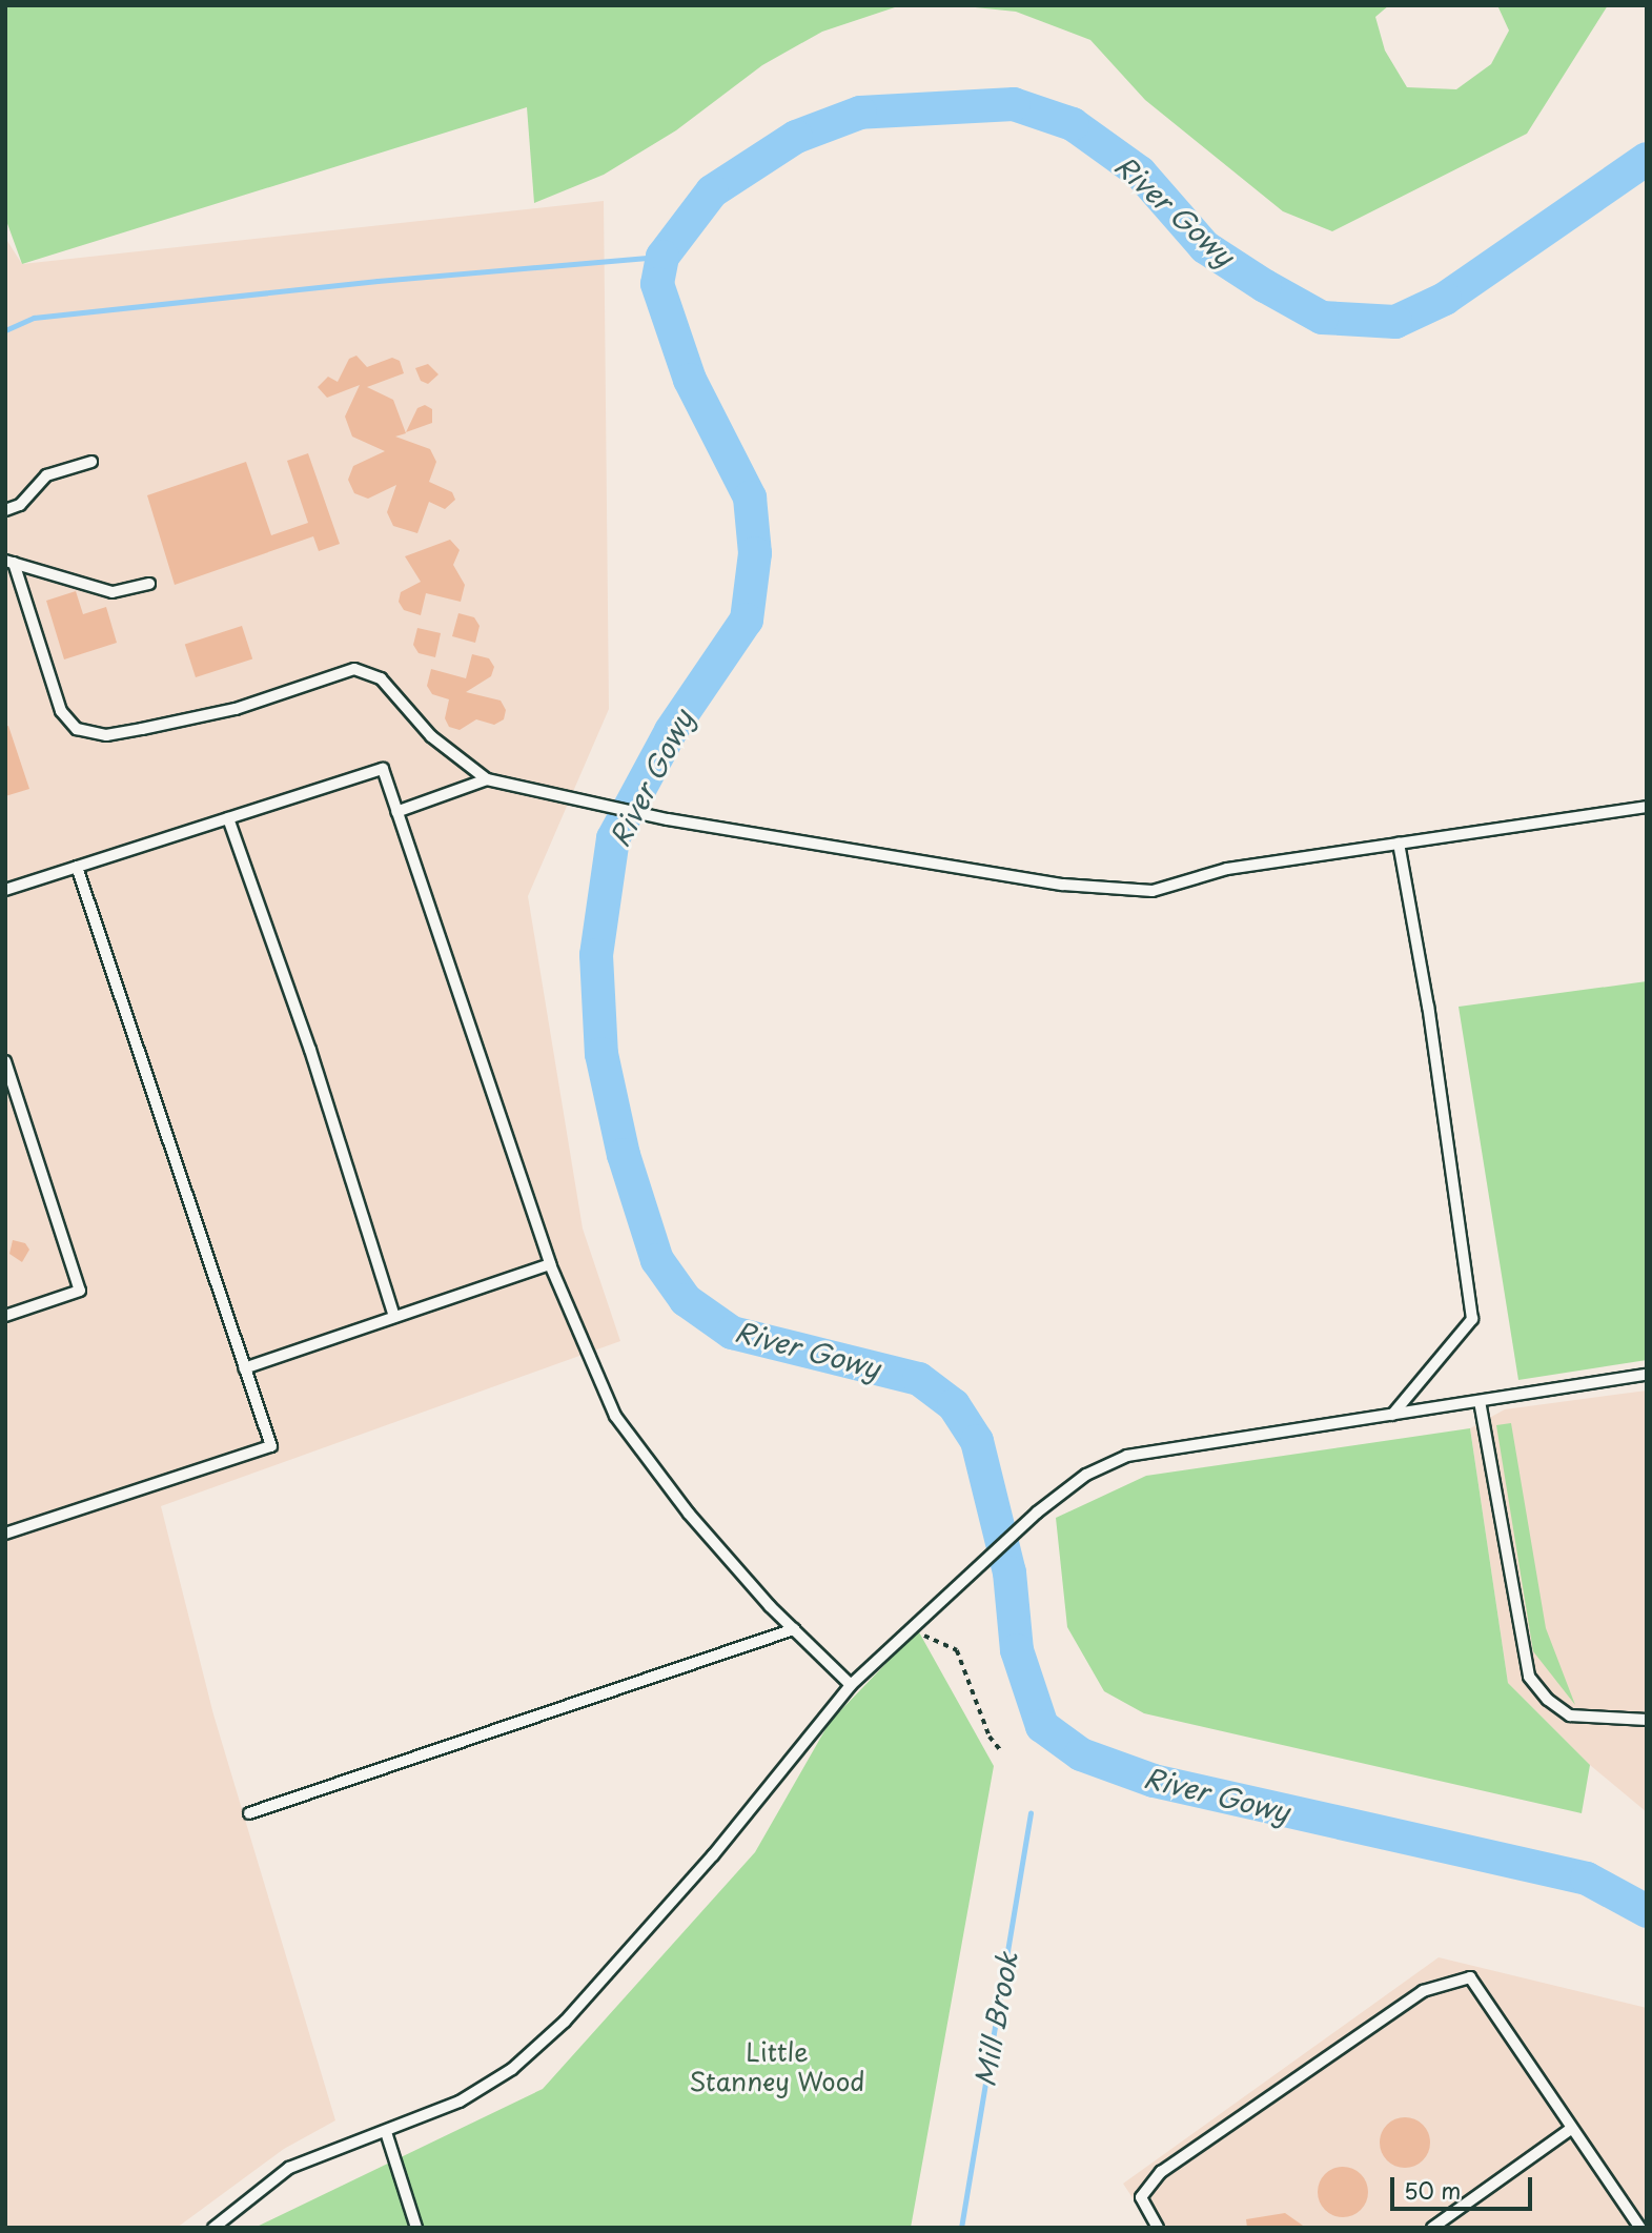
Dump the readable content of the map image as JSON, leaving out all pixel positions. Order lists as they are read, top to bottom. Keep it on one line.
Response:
{"water":["River Gowy","Mill Brook"],"parks":["Little Stanney Wood"],"scale_bar":"50 m"}
